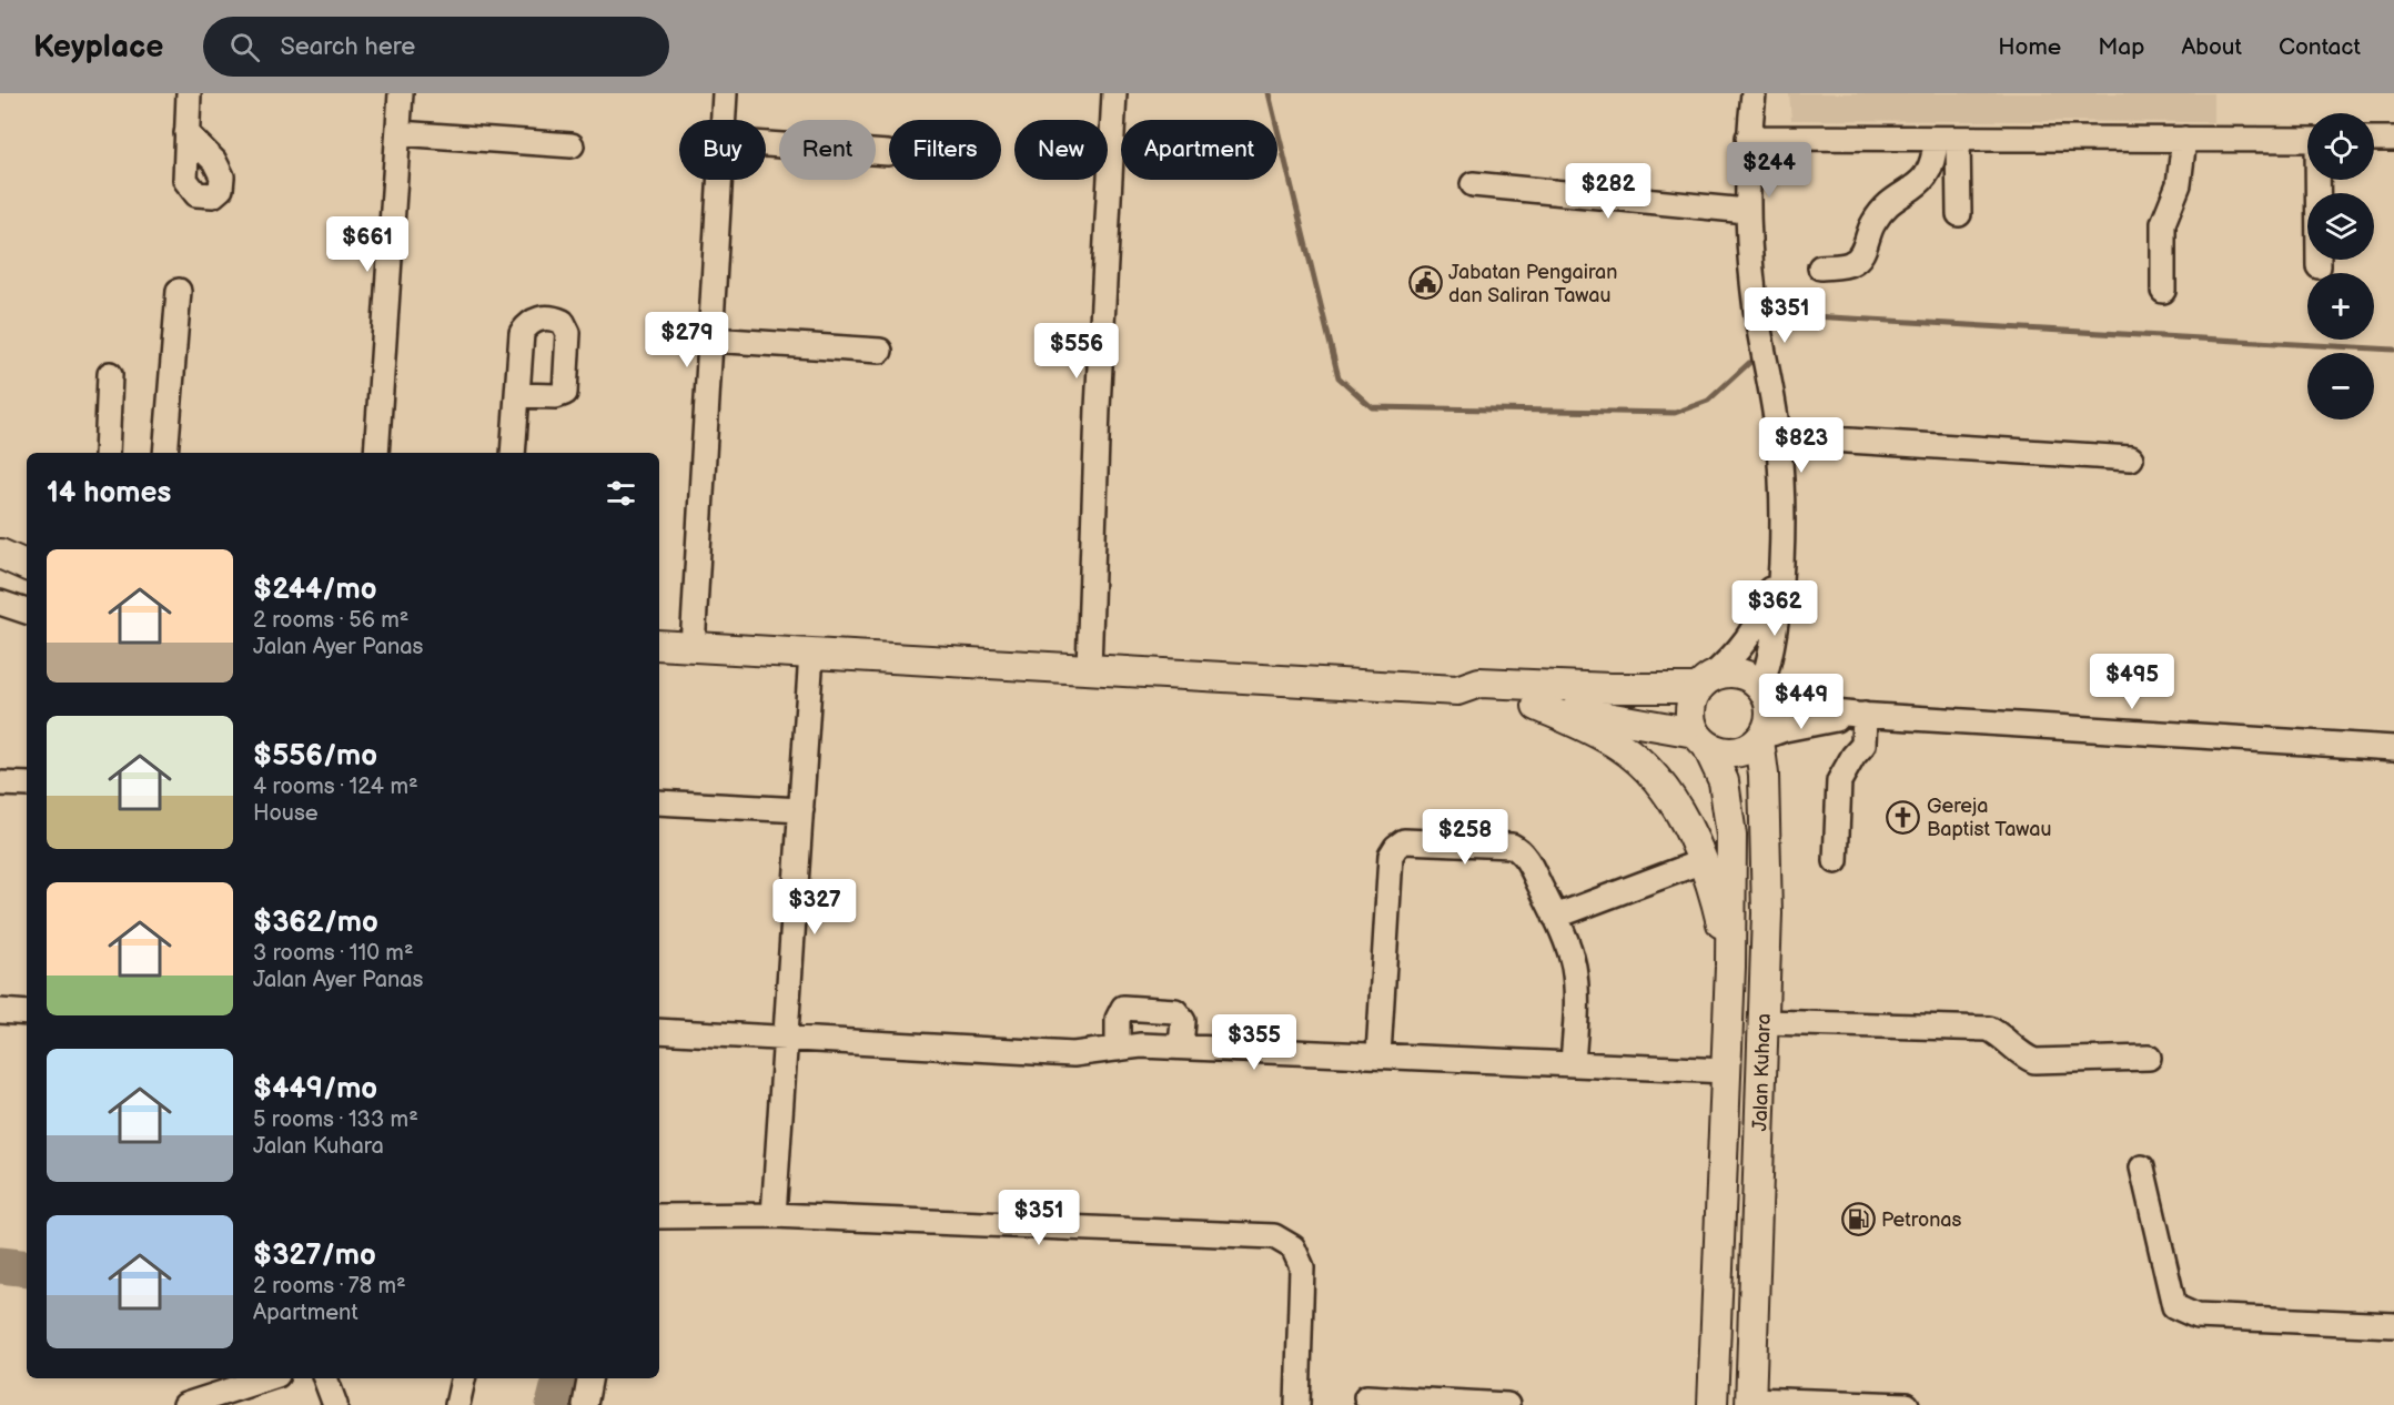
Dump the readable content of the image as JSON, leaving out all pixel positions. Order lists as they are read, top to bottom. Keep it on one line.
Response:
{"streets":{"main road":["Jalan Kuhara"]},"places":{"public building":["Jabatan Pengairan dan Saliran Tawau"],"church":["Gereja Baptist Tawau"],"fuel station":["Petronas"]},"page":{"header":"Keyplace","search":"Search here","nav":["Home","Map","About","Contact"],"map_buttons":["+","−"],"chip":["Buy","Rent","Filters","New","Apartment"],"price":["$244","$282","$661","$351","$279","$556","$823","$362","$495","$449","$258","$327","$355","$351"],"heading":"14 homes","list":[{"name":"$244/mo","note":"2 rooms · 56 m² · Jalan Ayer Panas"},{"name":"$556/mo","note":"4 rooms · 124 m² · House"},{"name":"$362/mo","note":"3 rooms · 110 m² · Jalan Ayer Panas"},{"name":"$449/mo","note":"5 rooms · 133 m² · Jalan Kuhara"},{"name":"$327/mo","note":"2 rooms · 78 m² · Apartment"}]}}
